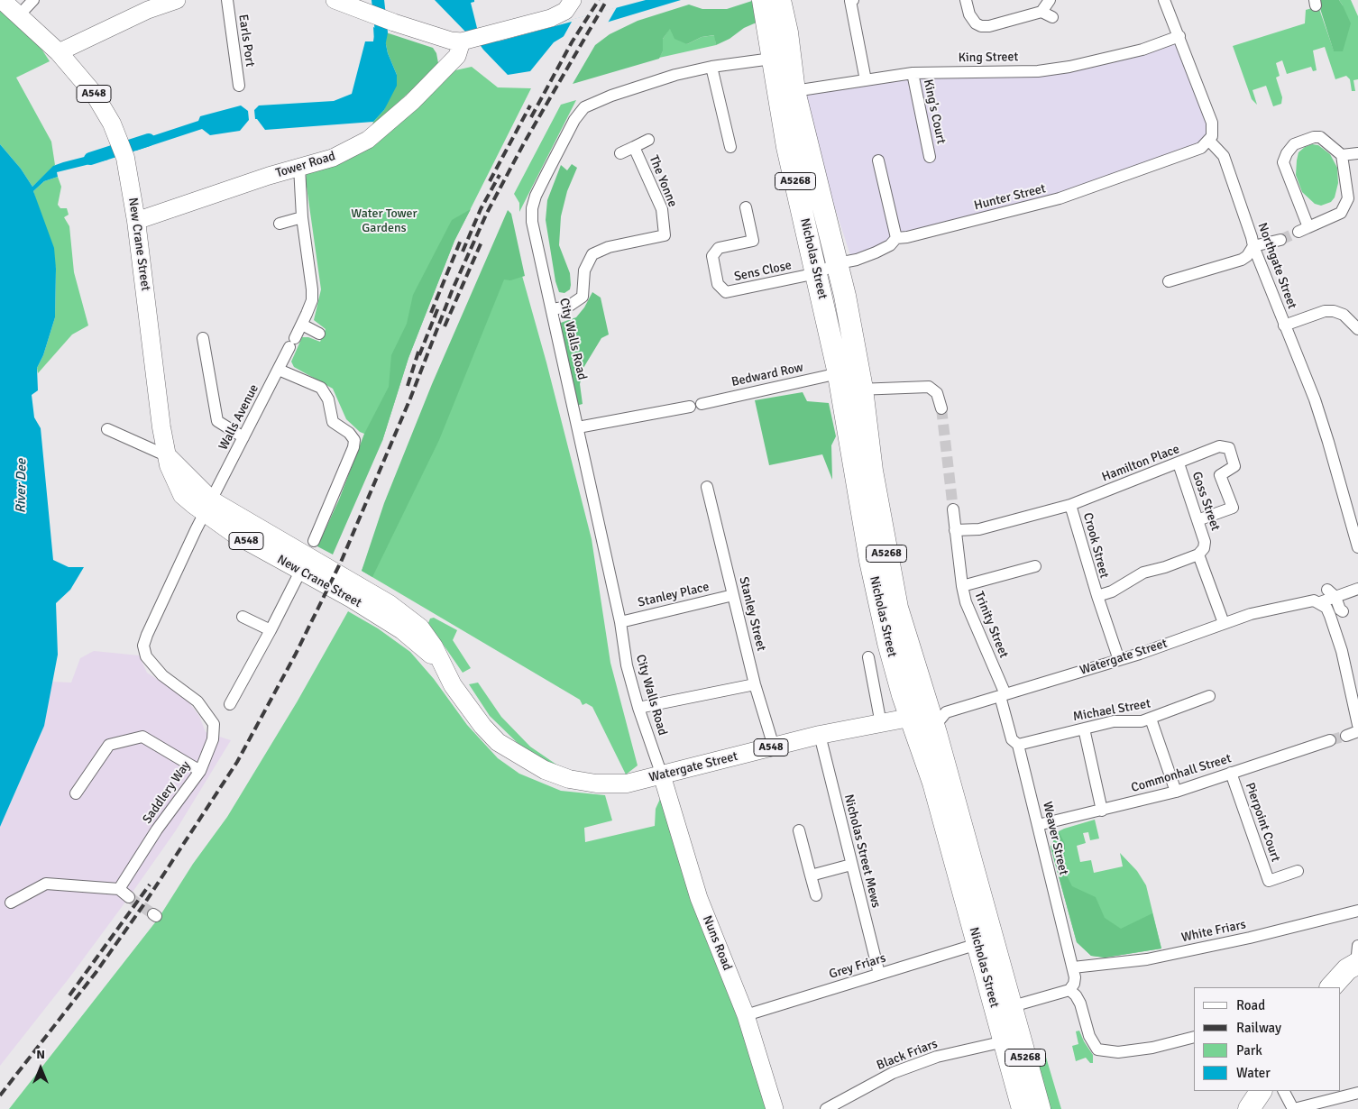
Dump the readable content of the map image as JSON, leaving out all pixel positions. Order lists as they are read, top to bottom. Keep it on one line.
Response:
{"streets":{"highway":["A5268","Nicholas Street"],"main road":["A548","New Crane Street","Watergate Street"],"street":["Earls Port","King Street","King's Court","Tower Road","The Yonne","Hunter Street","Northgate Street","Sens Close","City Walls Road","Bedward Row","Walls Avenue","Hamilton Place","Goss Street","Crook Street","Stanley Place","Stanley Street","Trinity Street","Michael Street","Commonhall Street","Saddlery Way","Pierpoint Court","Weaver Street","Nicholas Street Mews","White Friars","Nuns Road","Grey Friars","Black Friars"]},"crossings":[["King Street","King's Court"],["King Street","A5268"],["King Street","Nicholas Street"],["A548","New Crane Street"],["Tower Road","New Crane Street"],["Tower Road","Walls Avenue"],["The Yonne","City Walls Road"],["A5268","Nicholas Street"],["A5268","City Walls Road"],["Hunter Street","Nicholas Street"],["Hunter Street","Northgate Street"],["Hunter Street","Sens Close"],["New Crane Street","Walls Avenue"],["New Crane Street","Watergate Street"],["New Crane Street","Saddlery Way"],["Nicholas Street","Sens Close"],["Nicholas Street","Bedward Row"],["Nicholas Street","Watergate Street"],["Nicholas Street","Grey Friars"],["Nicholas Street","Black Friars"],["City Walls Road","Stanley Place"],["City Walls Road","Watergate Street"],["City Walls Road","Nuns Road"],["Walls Avenue","Saddlery Way"],["Hamilton Place","Goss Street"],["Hamilton Place","Crook Street"],["Hamilton Place","Trinity Street"],["Crook Street","Watergate Street"],["Stanley Place","Stanley Street"],["Stanley Street","Watergate Street"],["Trinity Street","Watergate Street"],["Trinity Street","Weaver Street"],["Watergate Street","Weaver Street"],["Watergate Street","Nicholas Street Mews"],["Watergate Street","Nuns Road"],["Michael Street","Weaver Street"],["Commonhall Street","Pierpoint Court"],["Commonhall Street","Weaver Street"],["Weaver Street","White Friars"],["Nicholas Street Mews","Grey Friars"],["Nuns Road","Grey Friars"]],"water":["River Dee"],"parks":["Water Tower Gardens"],"legend":["Road","Railway","Park","Water"],"north":"top"}
